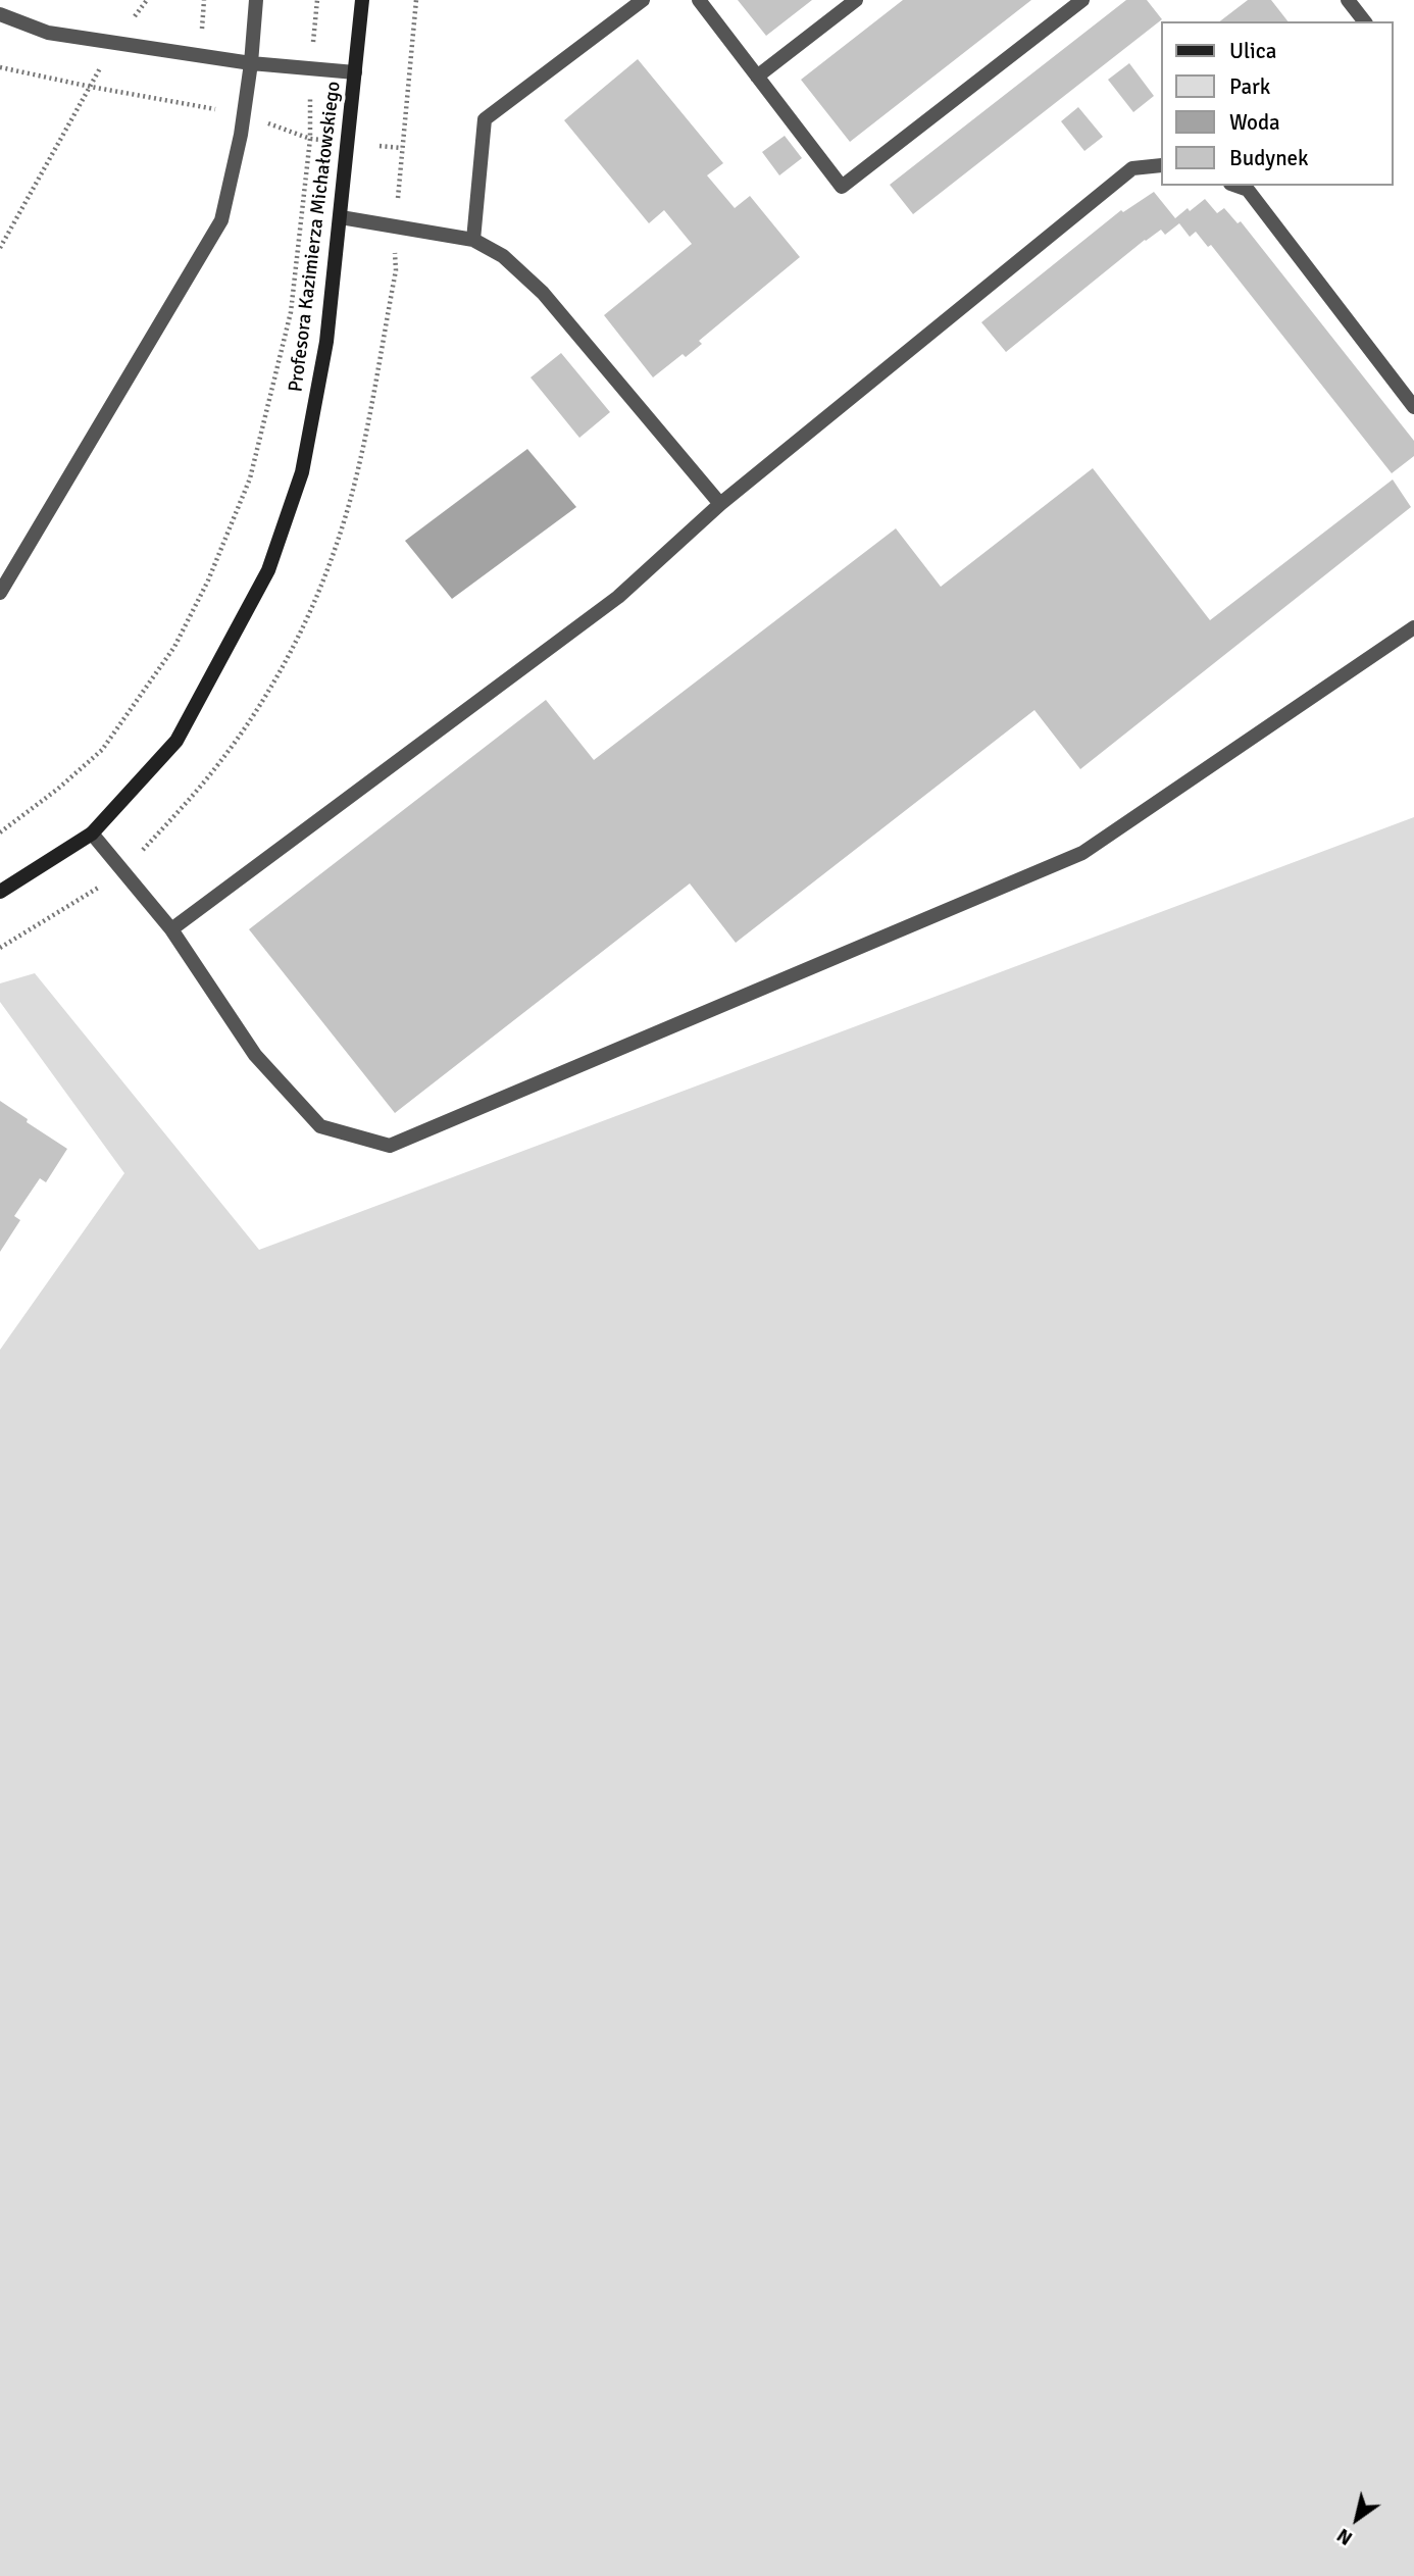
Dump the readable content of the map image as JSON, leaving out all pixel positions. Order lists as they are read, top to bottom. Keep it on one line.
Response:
{"streets":{"street":["Profesora Kazimierza Michałowskiego"]},"legend":["Ulica","Park","Woda","Budynek"],"north":"bottom left"}
